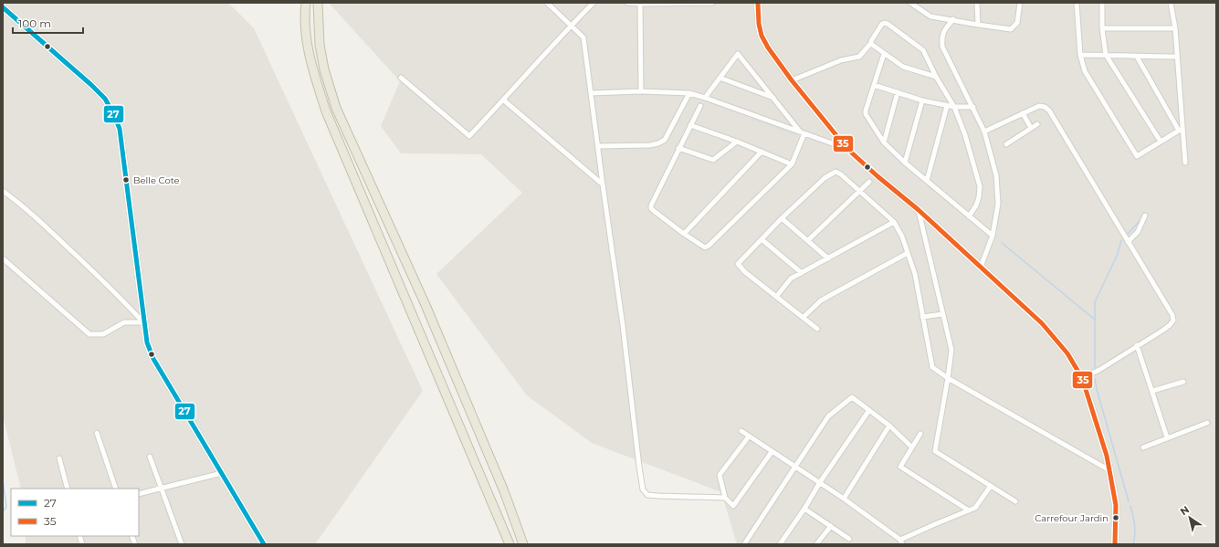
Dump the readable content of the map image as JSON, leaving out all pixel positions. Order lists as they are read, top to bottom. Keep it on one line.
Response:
{"places":["Belle Cote","Carrefour Jardin"],"lines":["transit line 35","transit line 27"],"legend":["27","35"],"scale_bar":"100 m","north":"top left"}
